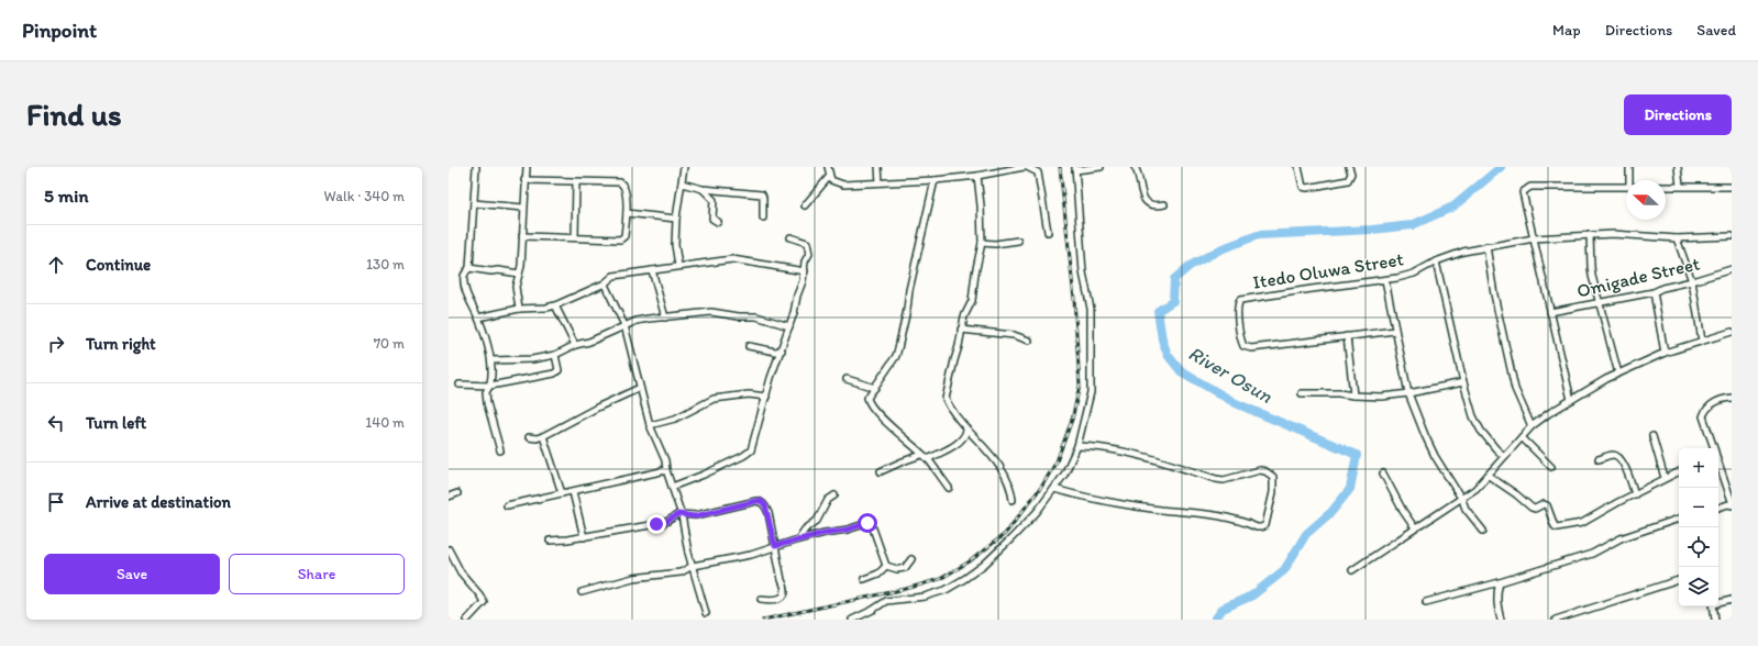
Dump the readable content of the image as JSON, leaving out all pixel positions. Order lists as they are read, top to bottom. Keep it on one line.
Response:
{"streets":{"street":["Itedo Oluwa Street","Omigade Street"]},"water":["River Osun"],"north":"left","page":{"header":"Pinpoint","nav":["Map","Directions","Saved"],"buttons":["Directions",["Save","Share"]],"title":"Find us","heading":["5 min","Walk · 340 m"],"list":[["Continue","130 m"],["Turn right","70 m"],["Turn left","140 m"],"Arrive at destination"],"map_buttons":["+","−"]}}
